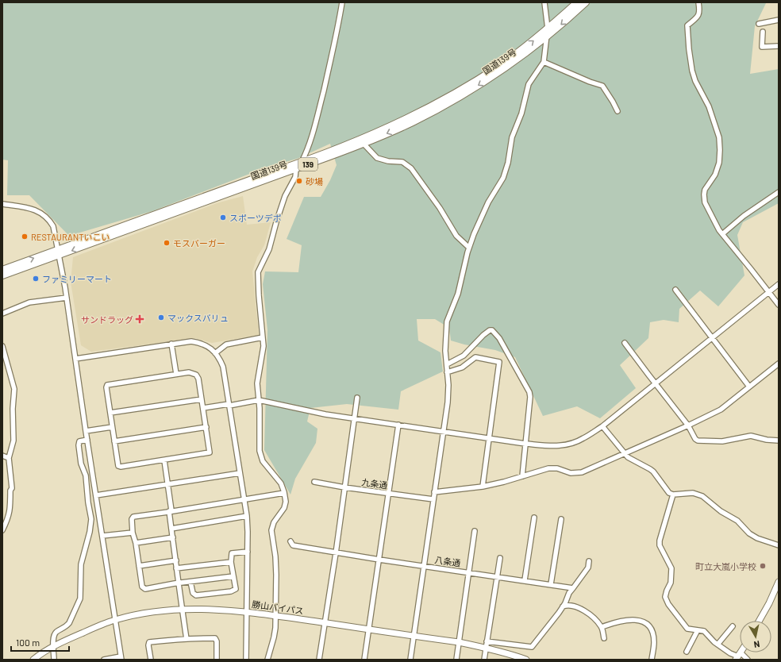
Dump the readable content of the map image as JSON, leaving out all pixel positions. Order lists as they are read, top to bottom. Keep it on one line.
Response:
{"streets":{"highway":["国道139号","139"],"main road":["勝山バイパス"],"street":["九条通","八条通"]},"places":{"other":["砂場","スポーツデポ","RESTAURANTいこい","モスバーガー","ファミリーマート","マックスバリュ","町立大嵐小学校"],"health":["サンドラッグ"]},"scale_bar":"100 m","north":"bottom"}
